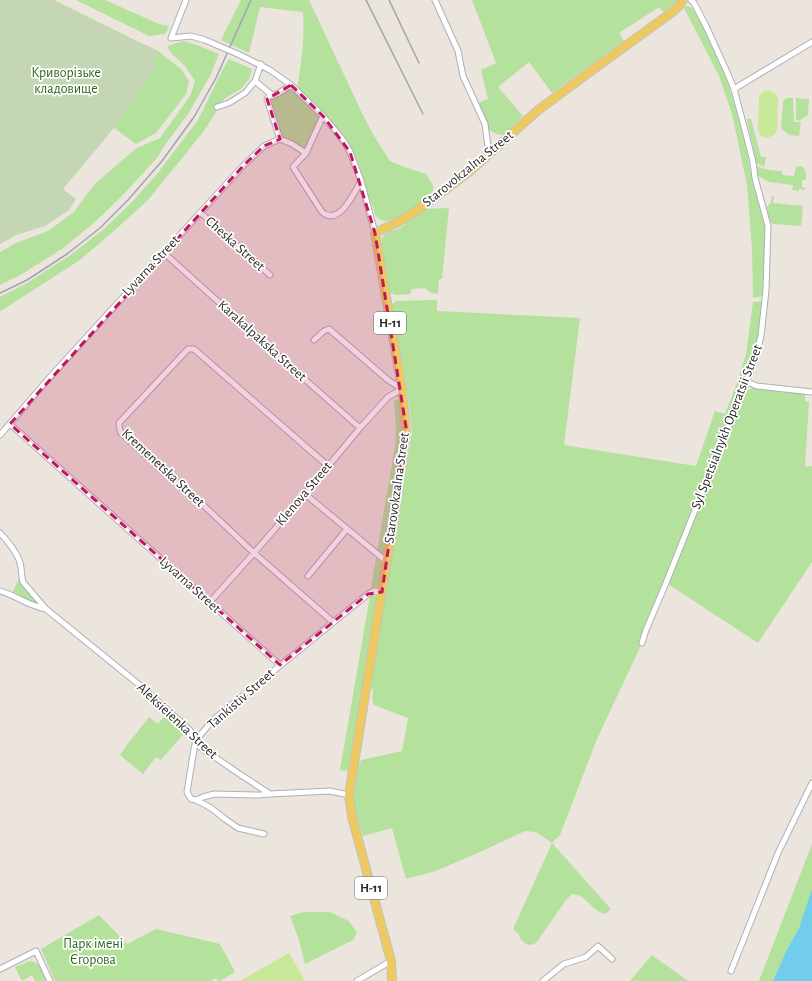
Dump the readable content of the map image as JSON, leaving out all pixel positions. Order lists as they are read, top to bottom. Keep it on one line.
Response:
{"streets":{"main road":["Starovokzalna Street","Н-11"],"street":["Cheska Street","Lyvarna Street","Karakalpakska Street","Syl Spetsialnykh Operatsii Street","Kremenetska Street","Klenova Street","Tankistiv Street","Aleksieienka Street"]},"crossings":[["Starovokzalna Street","Klenova Street"],["Starovokzalna Street","Tankistiv Street"],["Cheska Street","Lyvarna Street"],["Lyvarna Street","Karakalpakska Street"],["Lyvarna Street","Klenova Street"],["Lyvarna Street","Tankistiv Street"],["Karakalpakska Street","Klenova Street"],["Kremenetska Street","Klenova Street"],["Kremenetska Street","Tankistiv Street"],["Tankistiv Street","Aleksieienka Street"]],"parks":["Криворізьке кладовище","Парк імені Єгорова"]}
